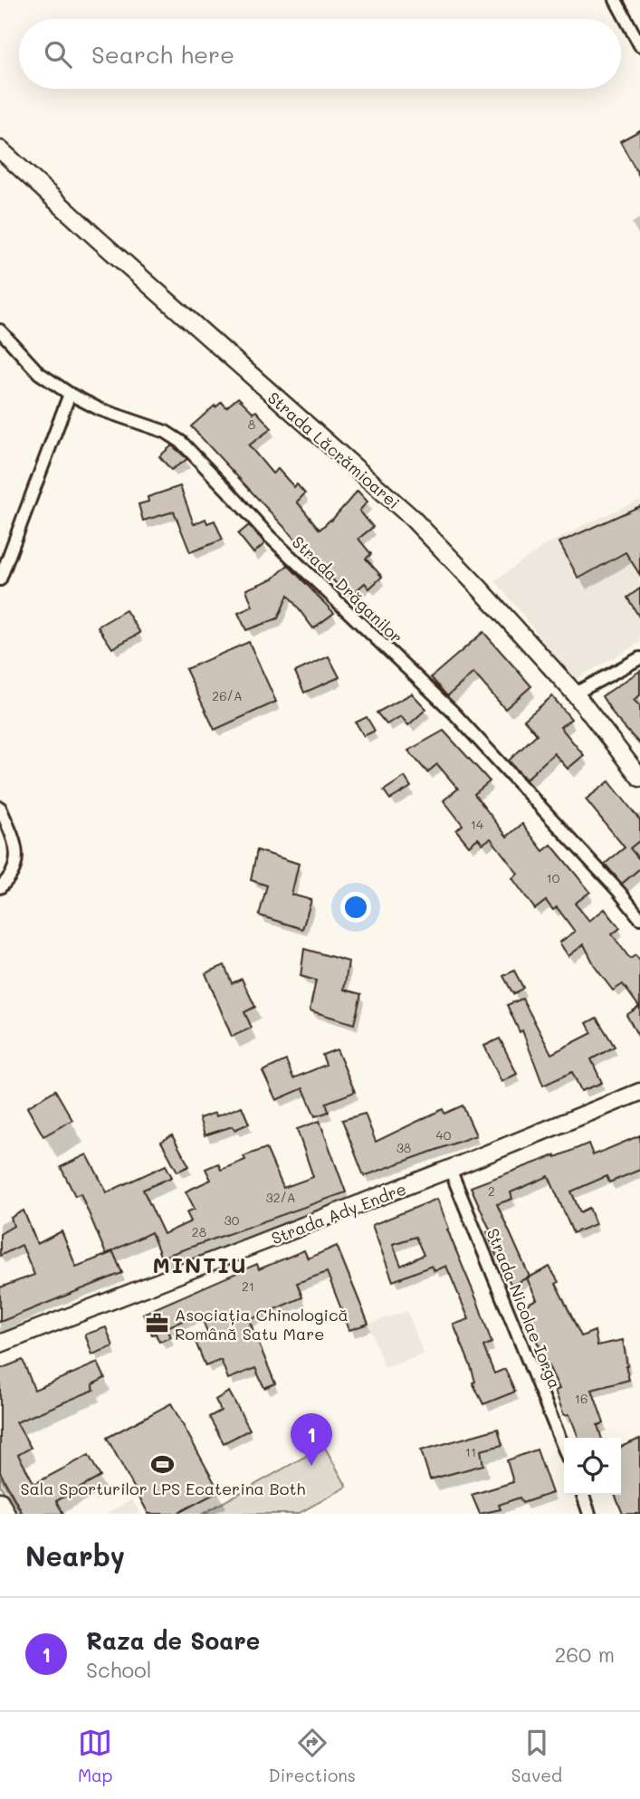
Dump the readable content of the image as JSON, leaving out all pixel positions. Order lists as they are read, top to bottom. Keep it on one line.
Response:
{"streets":{"main road":["Strada Lăcrămioarei","Strada Ady Endre"],"street":["Strada Drăganilor","Strada Nicolae Iorga"]},"crossings":[["Strada Ady Endre","Strada Nicolae Iorga"]],"districts":["MINTIU"],"places":{"office":["Asociația Chinologică Română Satu Mare"],"sports":["Sala Sporturilor LPS Ecaterina Both"]},"house_numbers":["8","26/A","14","10","40","38","2","32/A","30","28","21","16","11"],"page":{"search":"Search here","pins":"1","heading":"Nearby","list":[{"mark":"1","name":"Raza de Soare","note":"School","value":"260 m"}],"nav":["Map","Directions","Saved"]}}
